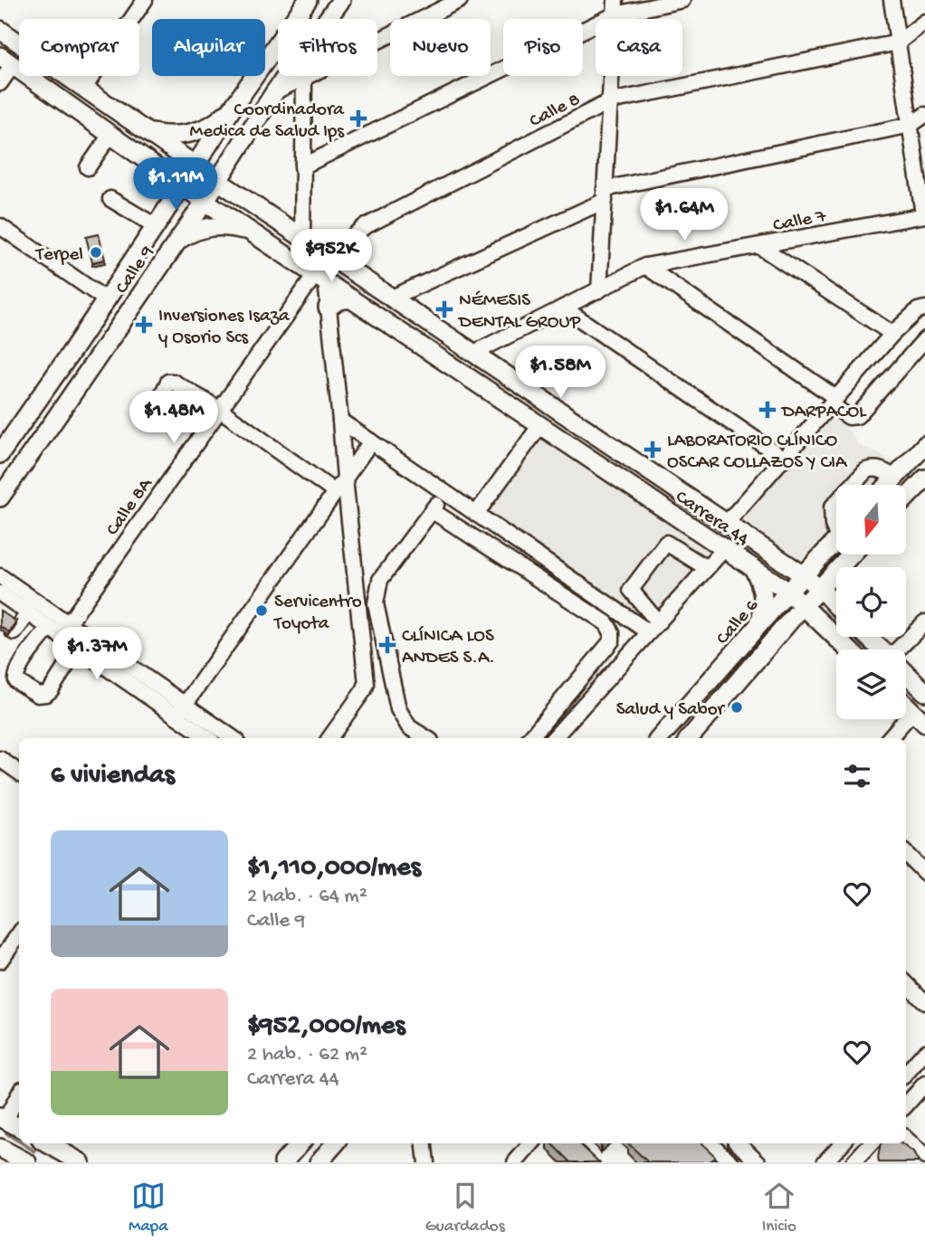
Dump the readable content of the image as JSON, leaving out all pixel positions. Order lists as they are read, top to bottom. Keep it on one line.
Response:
{"streets":{"main road":["Calle 9","Carrera 44","Calle 6"],"street":["Calle 8","Calle 7","Calle 8A"]},"crossings":[["Calle 8","Carrera 44"],["Calle 7","Carrera 44"],["Calle 9","Carrera 44"],["Calle 8A","Carrera 44"],["Carrera 44","Calle 6"]],"places":{"health":["Coordinadora Medica de Salud Ips","NÉMESIS DENTAL GROUP","Inversiones Isaza y Osorio Scs","DARPACOL","LABORATORIO CLÍNICO OSCAR COLLAZOS Y CIA","CLÍNICA LOS ANDES S.A."],"other":["Terpel","Servicentro Toyota","Salud y Sabor"]},"north":"bottom","page":{"chip":["Comprar","Alquilar","Filtros","Nuevo","Piso","Casa"],"price":["$1.11M","$1.64M","$952K","$1.58M","$1.48M","$1.37M"],"heading":"6 viviendas","list":[{"name":"$1,110,000/mes","note":"2 hab. · 64 m² · Calle 9"},{"name":"$952,000/mes","note":"2 hab. · 62 m² · Carrera 44"}],"tabs":["Mapa","Guardados","Inicio"]}}
